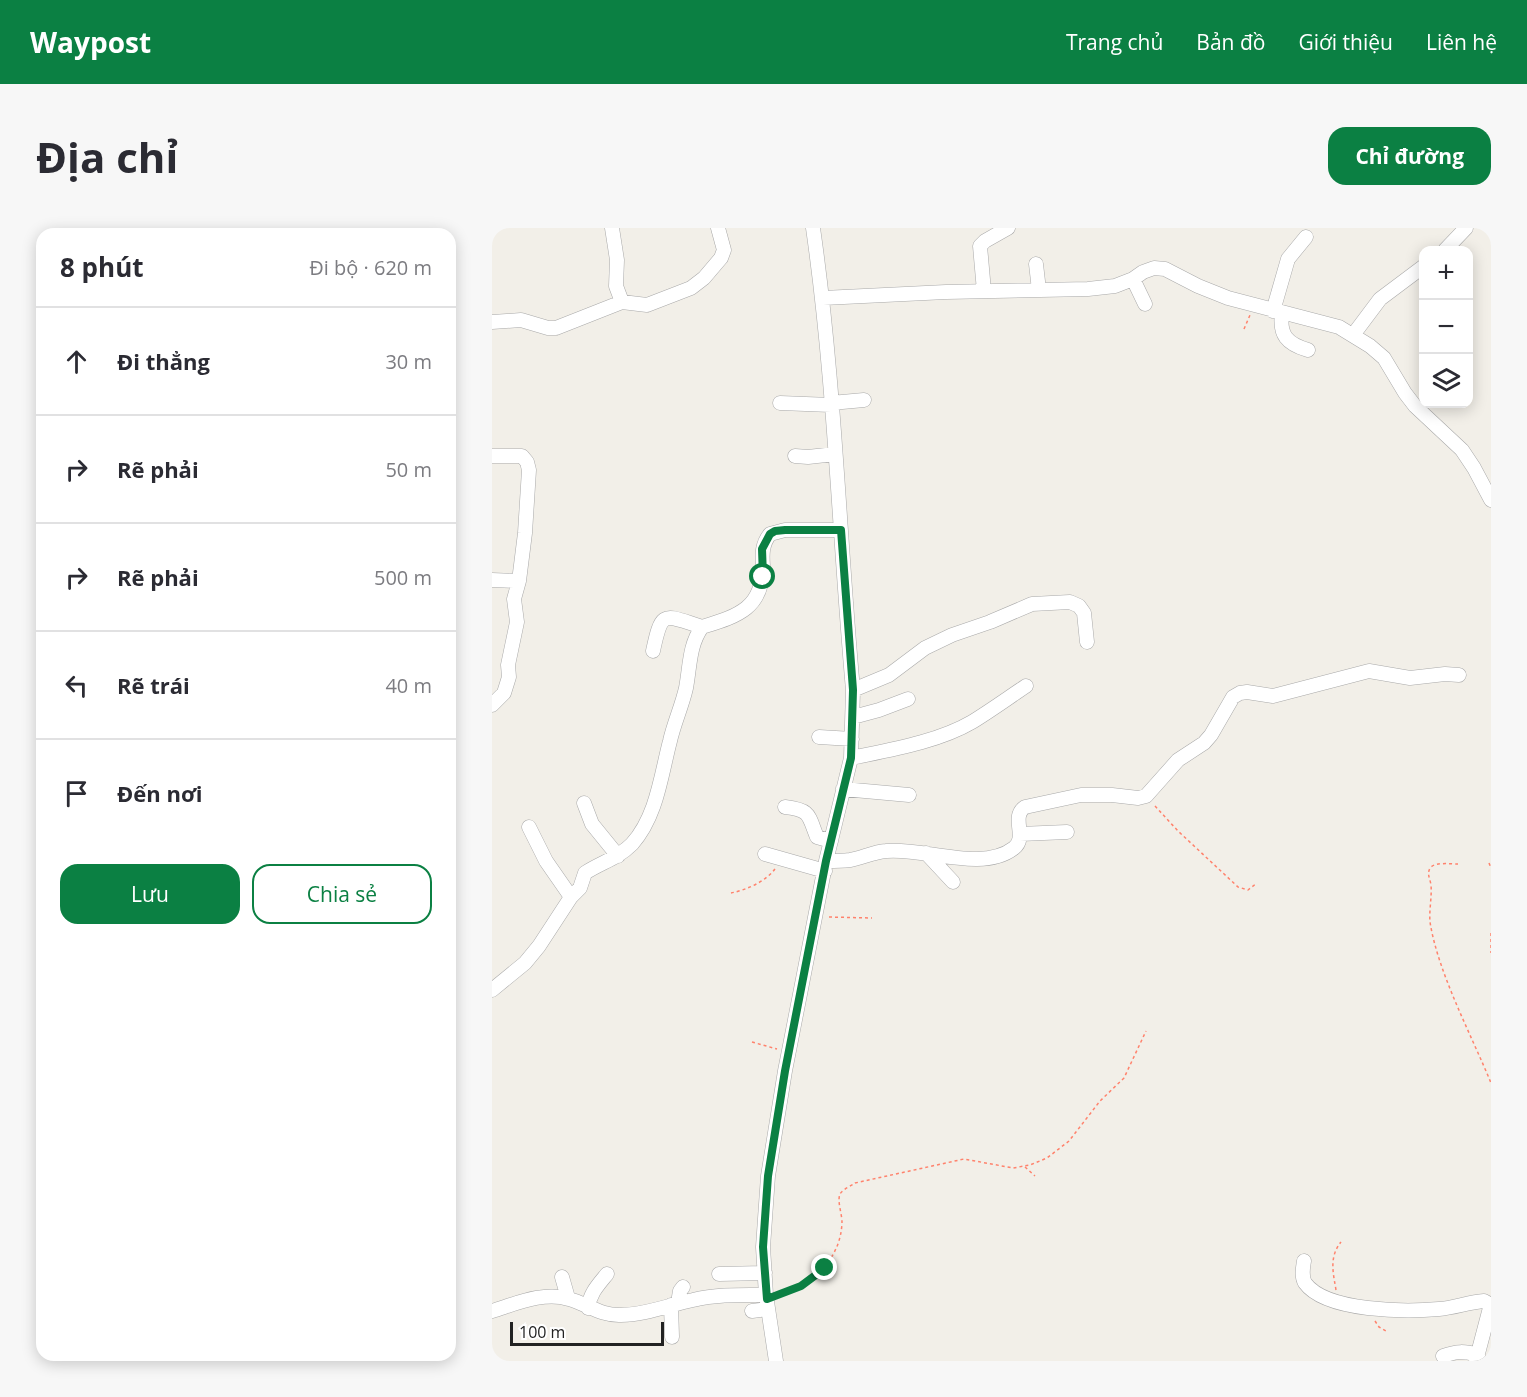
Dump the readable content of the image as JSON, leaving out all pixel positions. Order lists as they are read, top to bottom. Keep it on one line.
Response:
{"scale_bar":"100 m","page":{"header":"Waypost","nav":["Trang chủ","Bản đồ","Giới thiệu","Liên hệ"],"buttons":["Chỉ đường",["Lưu","Chia sẻ"]],"title":"Địa chỉ","heading":["8 phút","Đi bộ · 620 m"],"map_buttons":["+","−"],"list":[["Đi thẳng","30 m"],["Rẽ phải","50 m"],["Rẽ phải","500 m"],["Rẽ trái","40 m"],"Đến nơi"],"scale":"100 m"}}
